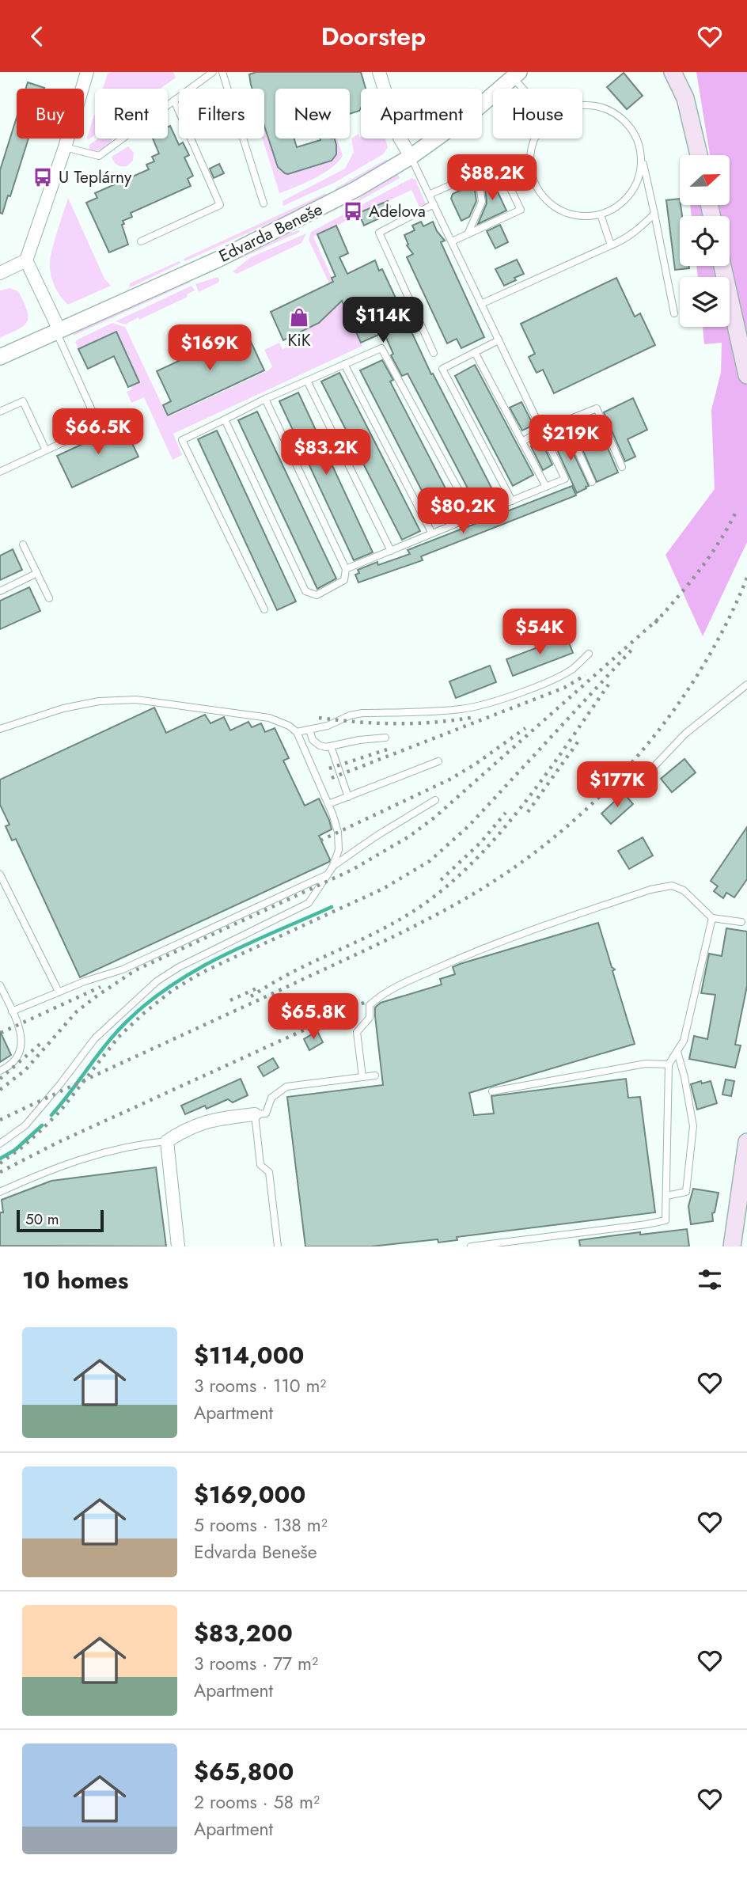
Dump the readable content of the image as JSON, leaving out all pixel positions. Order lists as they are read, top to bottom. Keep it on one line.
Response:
{"streets":{"street":["Edvarda Beneše"]},"places":{"bus stop":["U Teplárny","Adelova"],"shop":["KiK"]},"scale_bar":"50 m","north":"right","page":{"header":"Doorstep","chip":["Buy","Rent","Filters","New","Apartment","House"],"price":["$88.2K","$114K","$169K","$66.5K","$219K","$83.2K","$80.2K","$54K","$177K","$65.8K"],"scale":"50 m","heading":"10 homes","list":[{"name":"$114,000","note":"3 rooms · 110 m² · Apartment"},{"name":"$169,000","note":"5 rooms · 138 m² · Edvarda Beneše"},{"name":"$83,200","note":"3 rooms · 77 m² · Apartment"},{"name":"$65,800","note":"2 rooms · 58 m² · Apartment"}]}}
